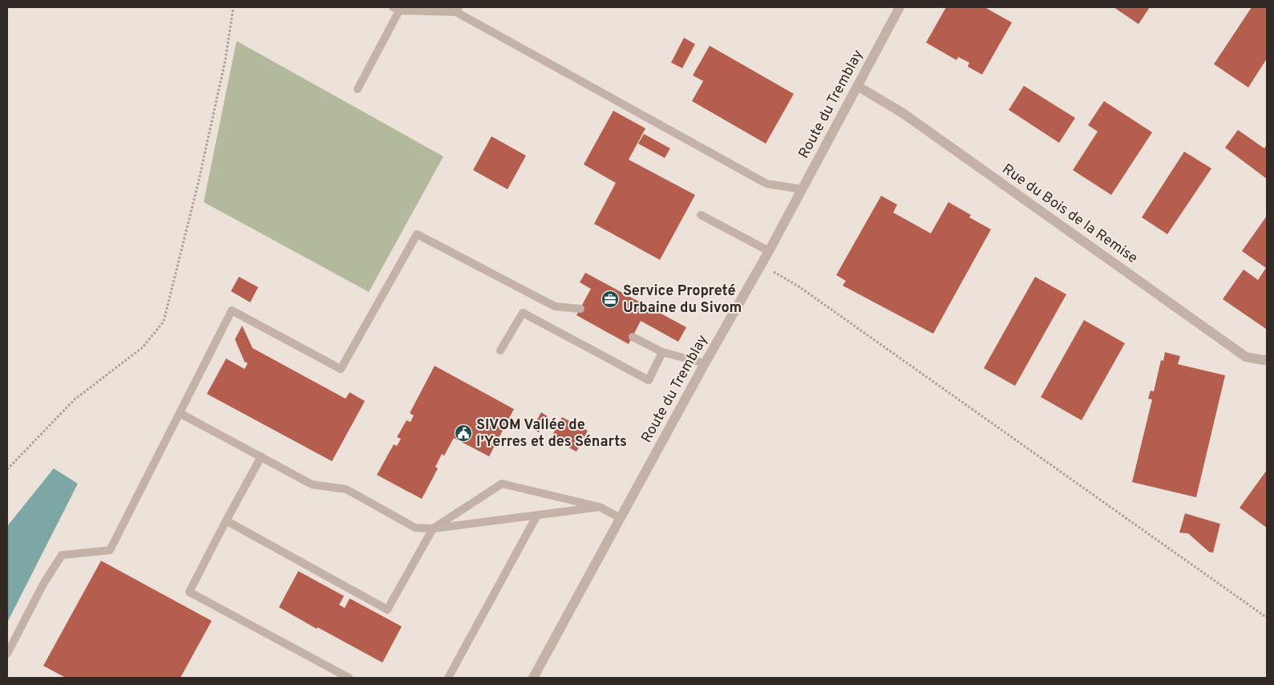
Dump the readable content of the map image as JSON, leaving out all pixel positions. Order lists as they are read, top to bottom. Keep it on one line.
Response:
{"streets":{"street":["Route du Tremblay","Rue du Bois de la Remise"]},"crossings":[["Route du Tremblay","Rue du Bois de la Remise"]],"places":{"office":["Service Propreté Urbaine du Sivom"],"public building":["SIVOM Vallée de l'Yerres et des Sénarts"]}}
